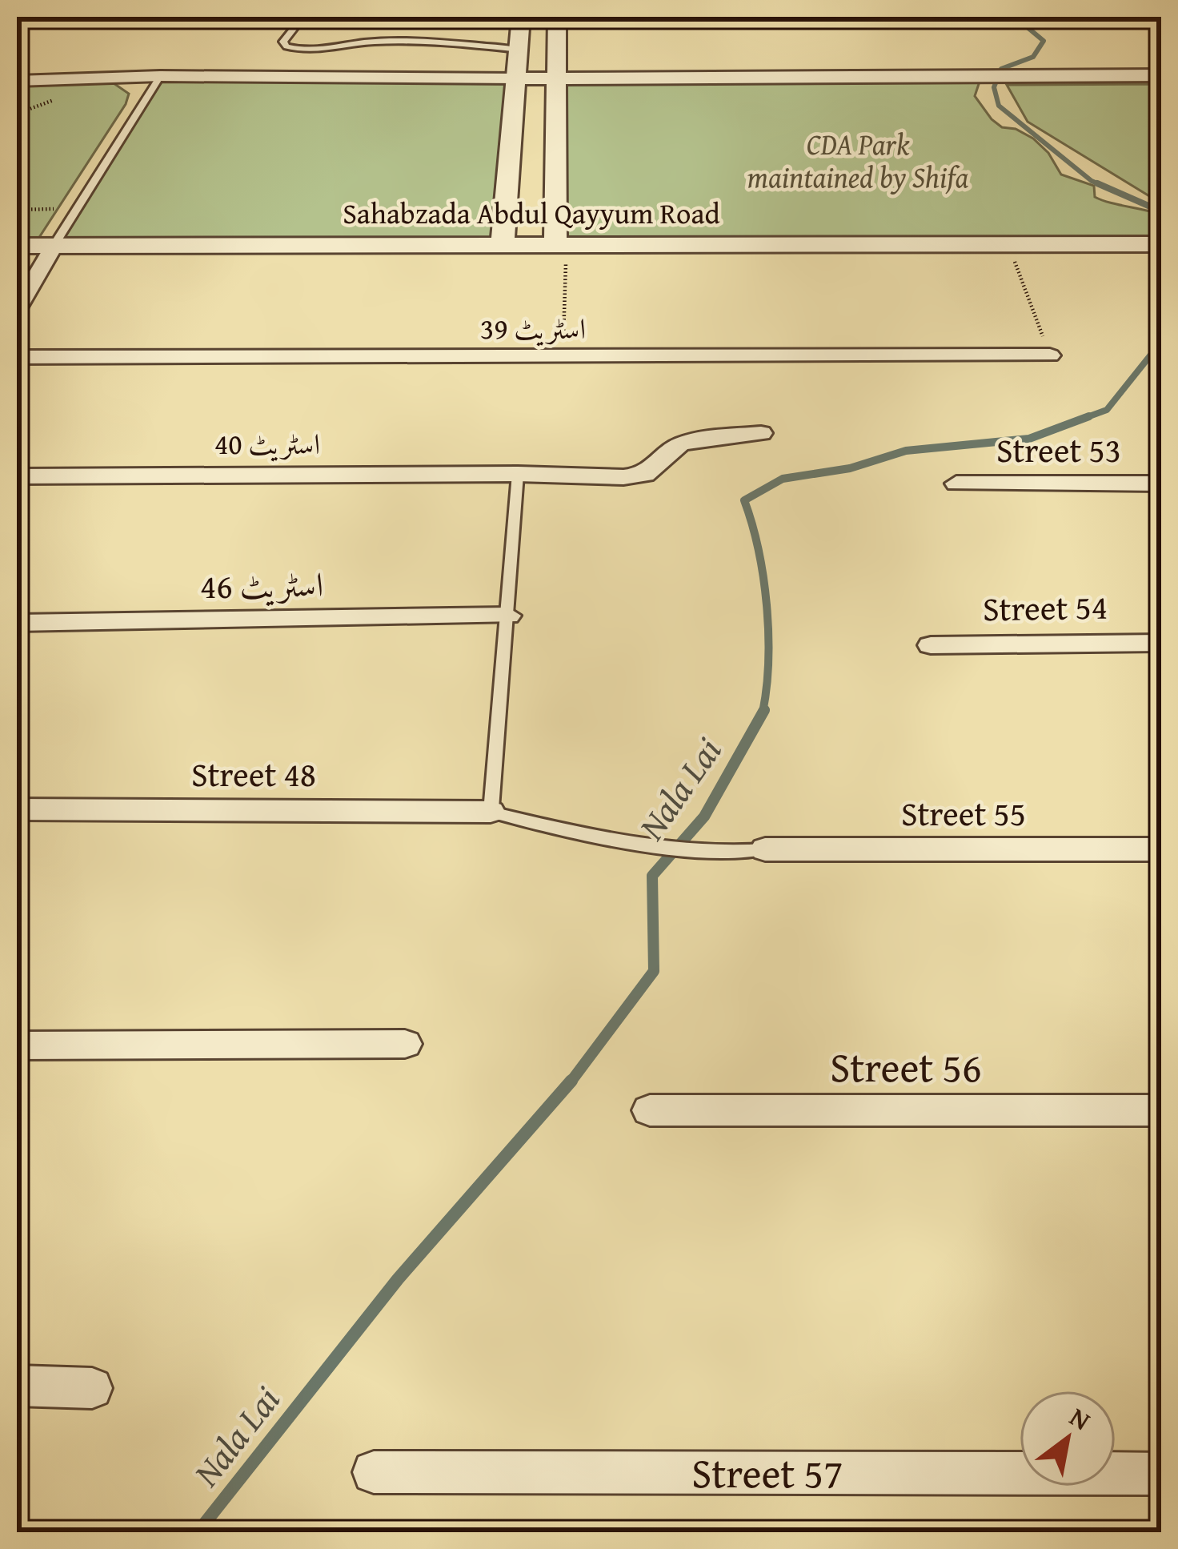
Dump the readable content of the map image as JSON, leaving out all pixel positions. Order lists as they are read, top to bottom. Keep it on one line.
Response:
{"streets":{"street":["Sahabzada Abdul Qayyum Road","اسٹریٹ 39","اسٹریٹ 40","Street 53","اسٹریٹ 46","Street 54","Street 48","Street 55","Street 56","Street 57"]},"water":["Nala Lai"],"parks":["CDA Park maintained by Shifa"],"north":"top right"}
